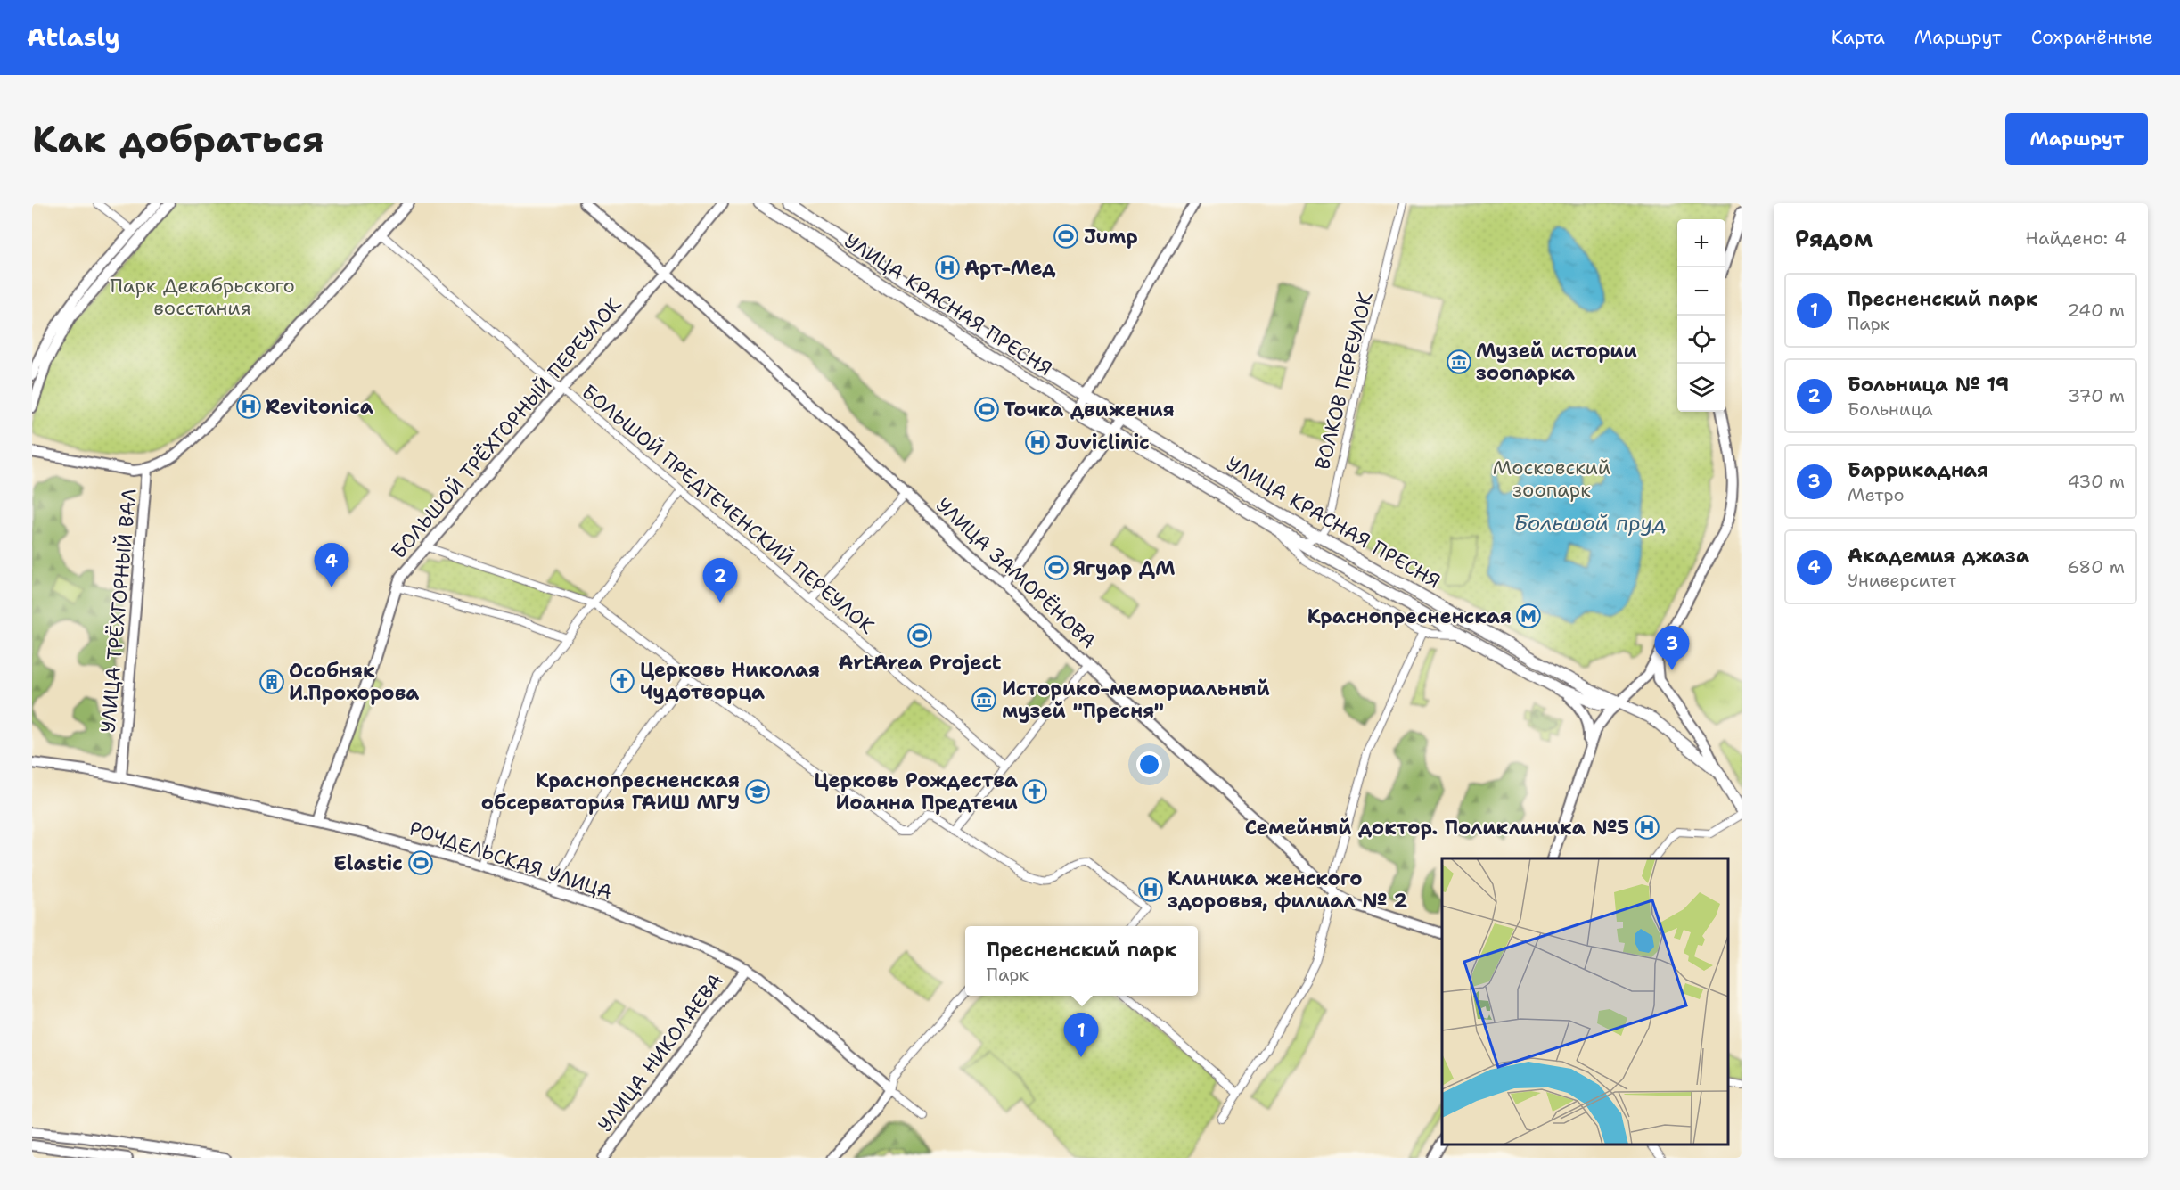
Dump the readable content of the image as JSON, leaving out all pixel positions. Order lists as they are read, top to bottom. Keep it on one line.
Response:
{"streets":{"main road":["УЛИЦА КРАСНАЯ ПРЕСНЯ"],"street":["ВОЛКОВ ПЕРЕУЛОК","БОЛЬШОЙ ТРЁХГОРНЫЙ ПЕРЕУЛОК","БОЛЬШОЙ ПРЕДТЕЧЕНСКИЙ ПЕРЕУЛОК","УЛИЦА ЗАМОРЁНОВА","УЛИЦА ТРЁХГОРНЫЙ ВАЛ","РОЧДЕЛЬСКАЯ УЛИЦА","УЛИЦА НИКОЛАЕВА"]},"crossings":[["УЛИЦА КРАСНАЯ ПРЕСНЯ","ВОЛКОВ ПЕРЕУЛОК"],["БОЛЬШОЙ ТРЁХГОРНЫЙ ПЕРЕУЛОК","БОЛЬШОЙ ПРЕДТЕЧЕНСКИЙ ПЕРЕУЛОК"],["БОЛЬШОЙ ТРЁХГОРНЫЙ ПЕРЕУЛОК","УЛИЦА ЗАМОРЁНОВА"],["БОЛЬШОЙ ТРЁХГОРНЫЙ ПЕРЕУЛОК","РОЧДЕЛЬСКАЯ УЛИЦА"],["БОЛЬШОЙ ПРЕДТЕЧЕНСКИЙ ПЕРЕУЛОК","УЛИЦА ТРЁХГОРНЫЙ ВАЛ"],["УЛИЦА ТРЁХГОРНЫЙ ВАЛ","РОЧДЕЛЬСКАЯ УЛИЦА"],["РОЧДЕЛЬСКАЯ УЛИЦА","УЛИЦА НИКОЛАЕВА"]],"water":["Большой пруд"],"parks":["Парк Декабрьского восстания","Московский зоопарк"],"places":{"sports":["Jump","Точка движения","Ягуар ДМ","ArtArea Project","Elastic"],"hospital":["Арт-Мед","Revitonica","Juviclinic","Семейный доктор. Поликлиника №5","Клиника женского здоровья, филиал № 2"],"museum":["Музей истории зоопарка","Историко-мемориальный музей \"Пресня\""],"metro station":["Краснопресненская"],"church":["Церковь Николая Чудотворца","Церковь Рождества Иоанна Предтечи"],"building":["Особняк И.Прохорова"],"school or university":["Краснопресненская обсерватория ГАИШ МГУ"]},"page":{"header":"Atlasly","nav":["Карта","Маршрут","Сохранённые"],"buttons":"Маршрут","title":"Как добраться","heading":["Рядом","Найдено: 4"],"map_buttons":["+","−"],"list":[{"mark":"1","name":"Пресненский парк","note":"Парк","value":"240 m"},{"mark":"2","name":"Больница № 19","note":"Больница","value":"370 m"},{"mark":"3","name":"Баррикадная","note":"Метро","value":"430 m"},{"mark":"4","name":"Академия джаза","note":"Университет","value":"680 m"}],"pins":["4","2","3","1"],"popup":["Пресненский парк","Парк"]}}
